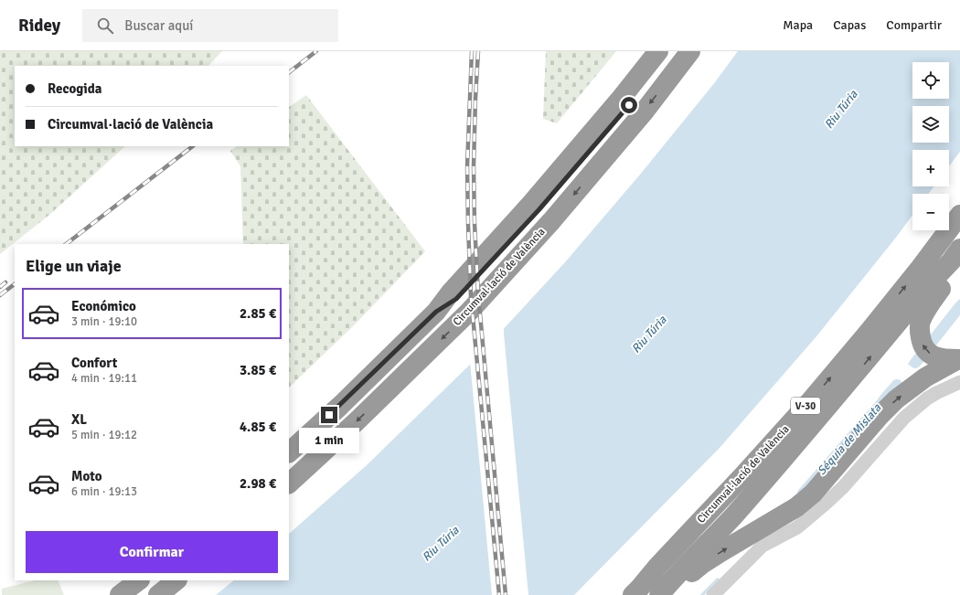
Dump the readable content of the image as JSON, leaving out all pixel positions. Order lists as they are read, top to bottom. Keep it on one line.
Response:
{"streets":{"highway":["Circumval·lació de València","V-30"]},"water":["Riu Túria","Séquia de Mislata"],"page":{"header":"Ridey","search":"Buscar aquí","nav":["Mapa","Capas","Compartir"],"map_buttons":["+","−"],"banner":["Recogida","Circumval·lació de València"],"heading":"Elige un viaje","list":[{"name":"Económico","note":"3 min · 19:10","value":"2.85 €"},{"name":"Confort","note":"4 min · 19:11","value":"3.85 €"},{"name":"XL","note":"5 min · 19:12","value":"4.85 €"},{"name":"Moto","note":"6 min · 19:13","value":"2.98 €"}],"bubble":"1 min","buttons":"Confirmar"}}
